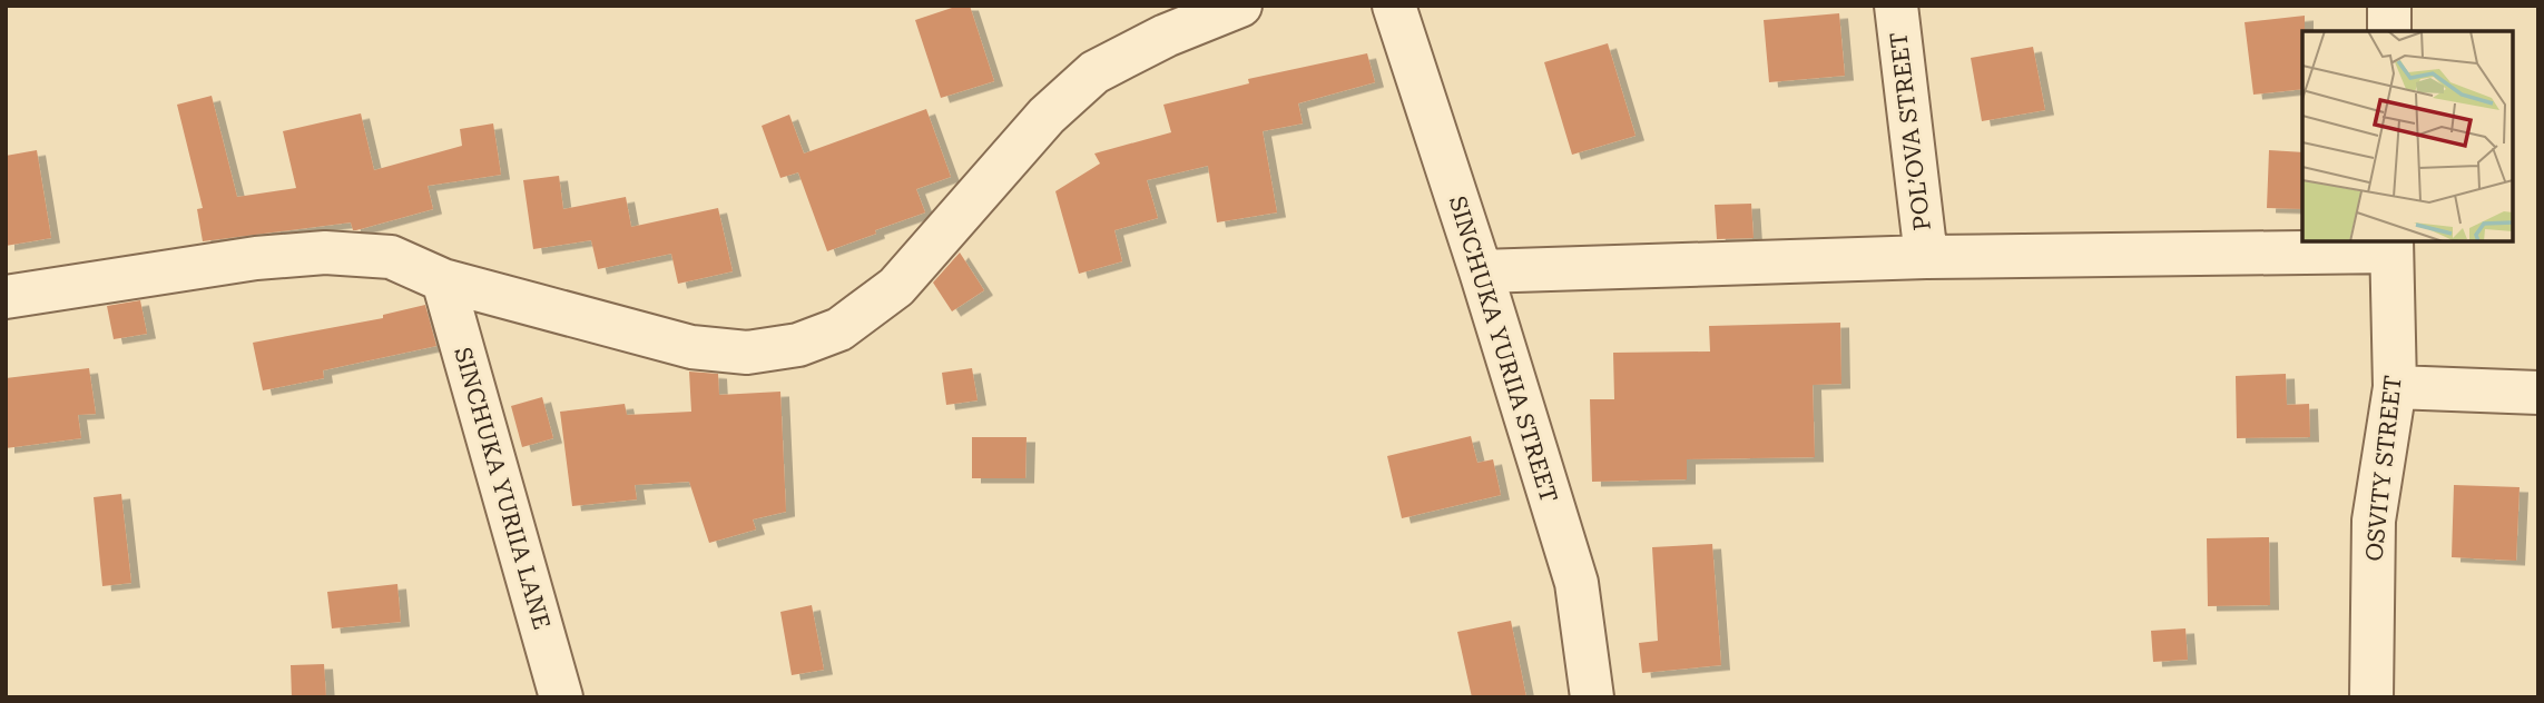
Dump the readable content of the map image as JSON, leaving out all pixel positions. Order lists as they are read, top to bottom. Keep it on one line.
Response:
{"streets":{"street":["POL’OVA STREET","SINCHUKA YURIIA STREET","OSVITY STREET","SINCHUKA YURIIA LANE"]}}
